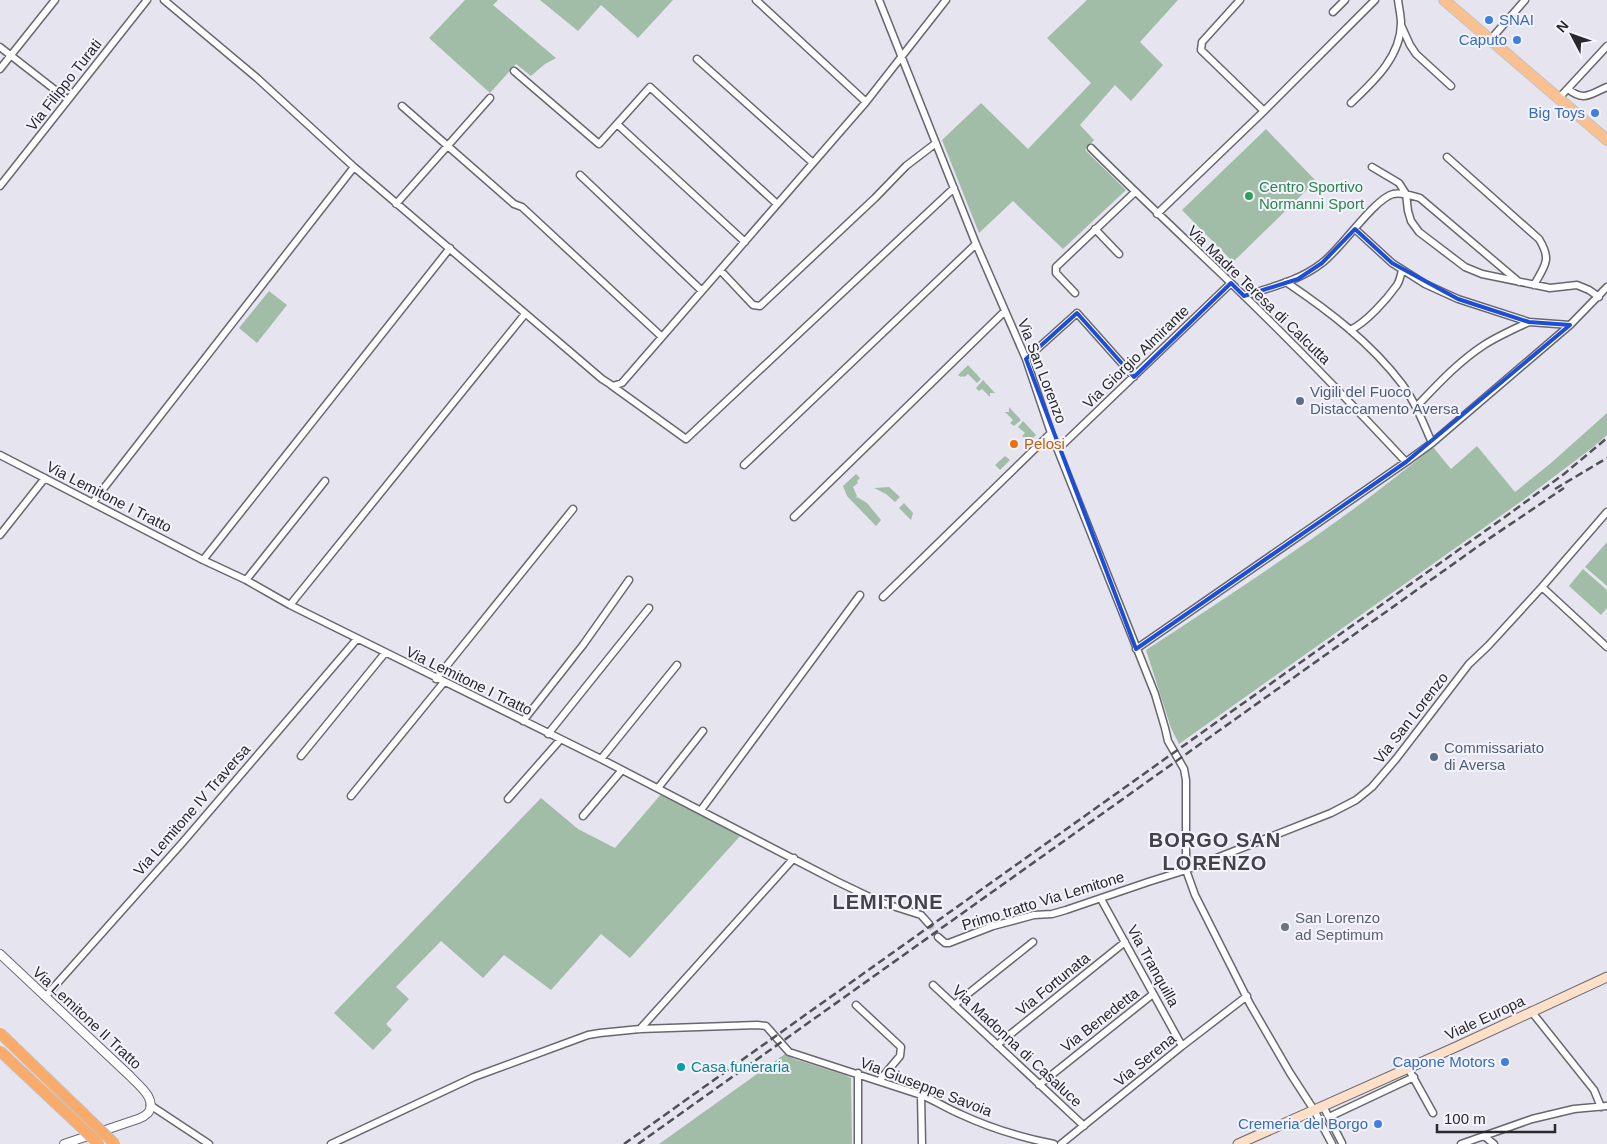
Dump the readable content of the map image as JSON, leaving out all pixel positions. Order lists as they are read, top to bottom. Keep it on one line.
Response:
{"streets":{"main road":["Viale Europa"],"street":["Via Filippo Turati","Via Madre Teresa di Calcutta","Via Giorgio Almirante","Via San Lorenzo","Via Lemitone I Tratto","Via Lemitone IV Traversa","Primo tratto Via Lemitone","Via Tranquilla","Via Fortunata","Via Lemitone II Tratto","Via Benedetta","Via Madonna di Casaluce","Via Serena","Via Giuseppe Savoia"]},"crossings":[["Via Madre Teresa di Calcutta","Via Giorgio Almirante"],["Via Giorgio Almirante","Via San Lorenzo"],["Via San Lorenzo","Primo tratto Via Lemitone"],["Via San Lorenzo","Viale Europa"],["Via San Lorenzo","Via Serena"],["Via Lemitone I Tratto","Via Lemitone IV Traversa"],["Via Lemitone IV Traversa","Via Lemitone II Tratto"],["Primo tratto Via Lemitone","Via Tranquilla"],["Via Tranquilla","Via Fortunata"],["Via Tranquilla","Via Benedetta"],["Via Tranquilla","Via Serena"],["Via Fortunata","Via Madonna di Casaluce"],["Via Benedetta","Via Madonna di Casaluce"],["Via Madonna di Casaluce","Via Serena"]],"districts":["BORGO SAN LORENZO","LEMITONE"],"places":["SNAI","Caputo","Big Toys","Centro Sportivo Normanni Sport","Vigili del Fuoco Distaccamento Aversa","Pelosi","Commissariato di Aversa","San Lorenzo ad Septimum","Capone Motors","Casa funeraria","Cremeria del Borgo"],"scale_bar":"100 m","north":"top left"}
